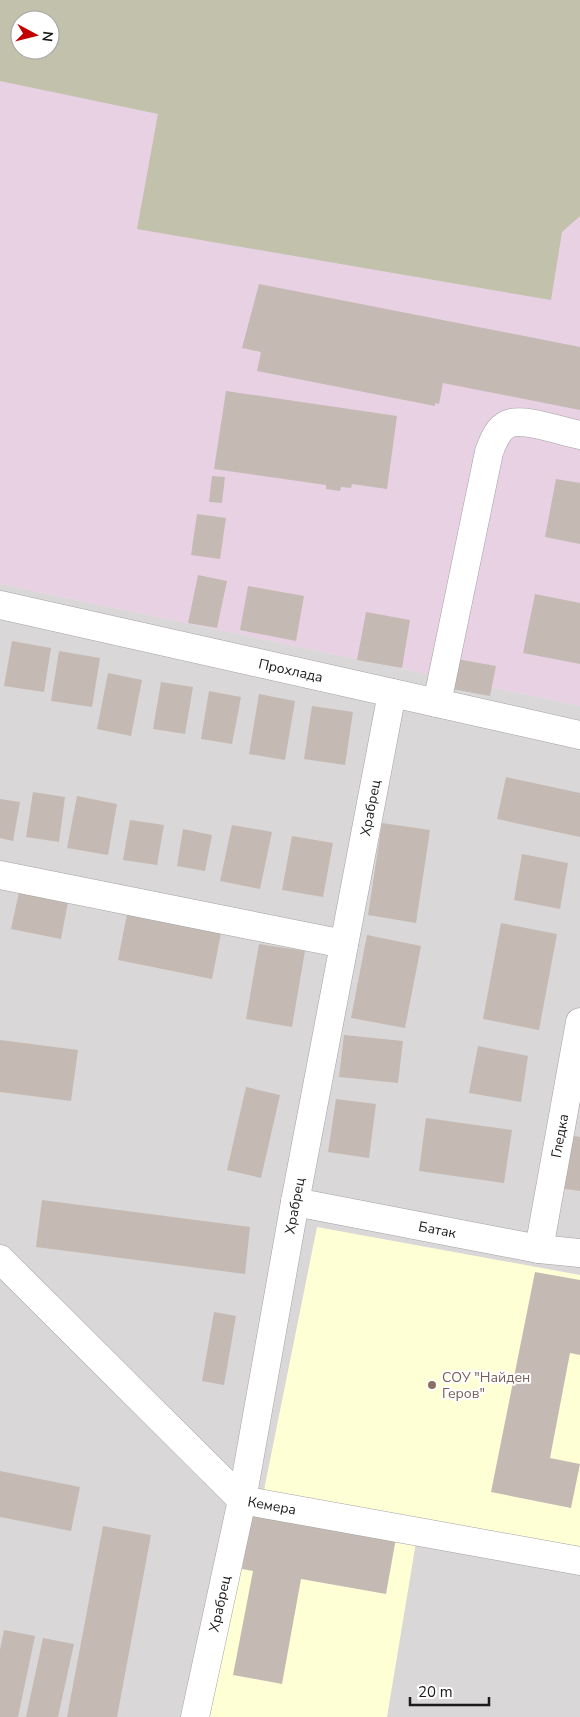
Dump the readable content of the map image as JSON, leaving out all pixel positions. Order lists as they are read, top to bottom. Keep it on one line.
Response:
{"streets":{"street":["Прохлада","Храбрец","Гледка","Батак","Кемера"]},"crossings":[["Прохлада","Храбрец"],["Храбрец","Батак"],["Храбрец","Кемера"],["Гледка","Батак"]],"places":["СОУ \"Найден Геров\""],"scale_bar":"20 m","north":"right"}
